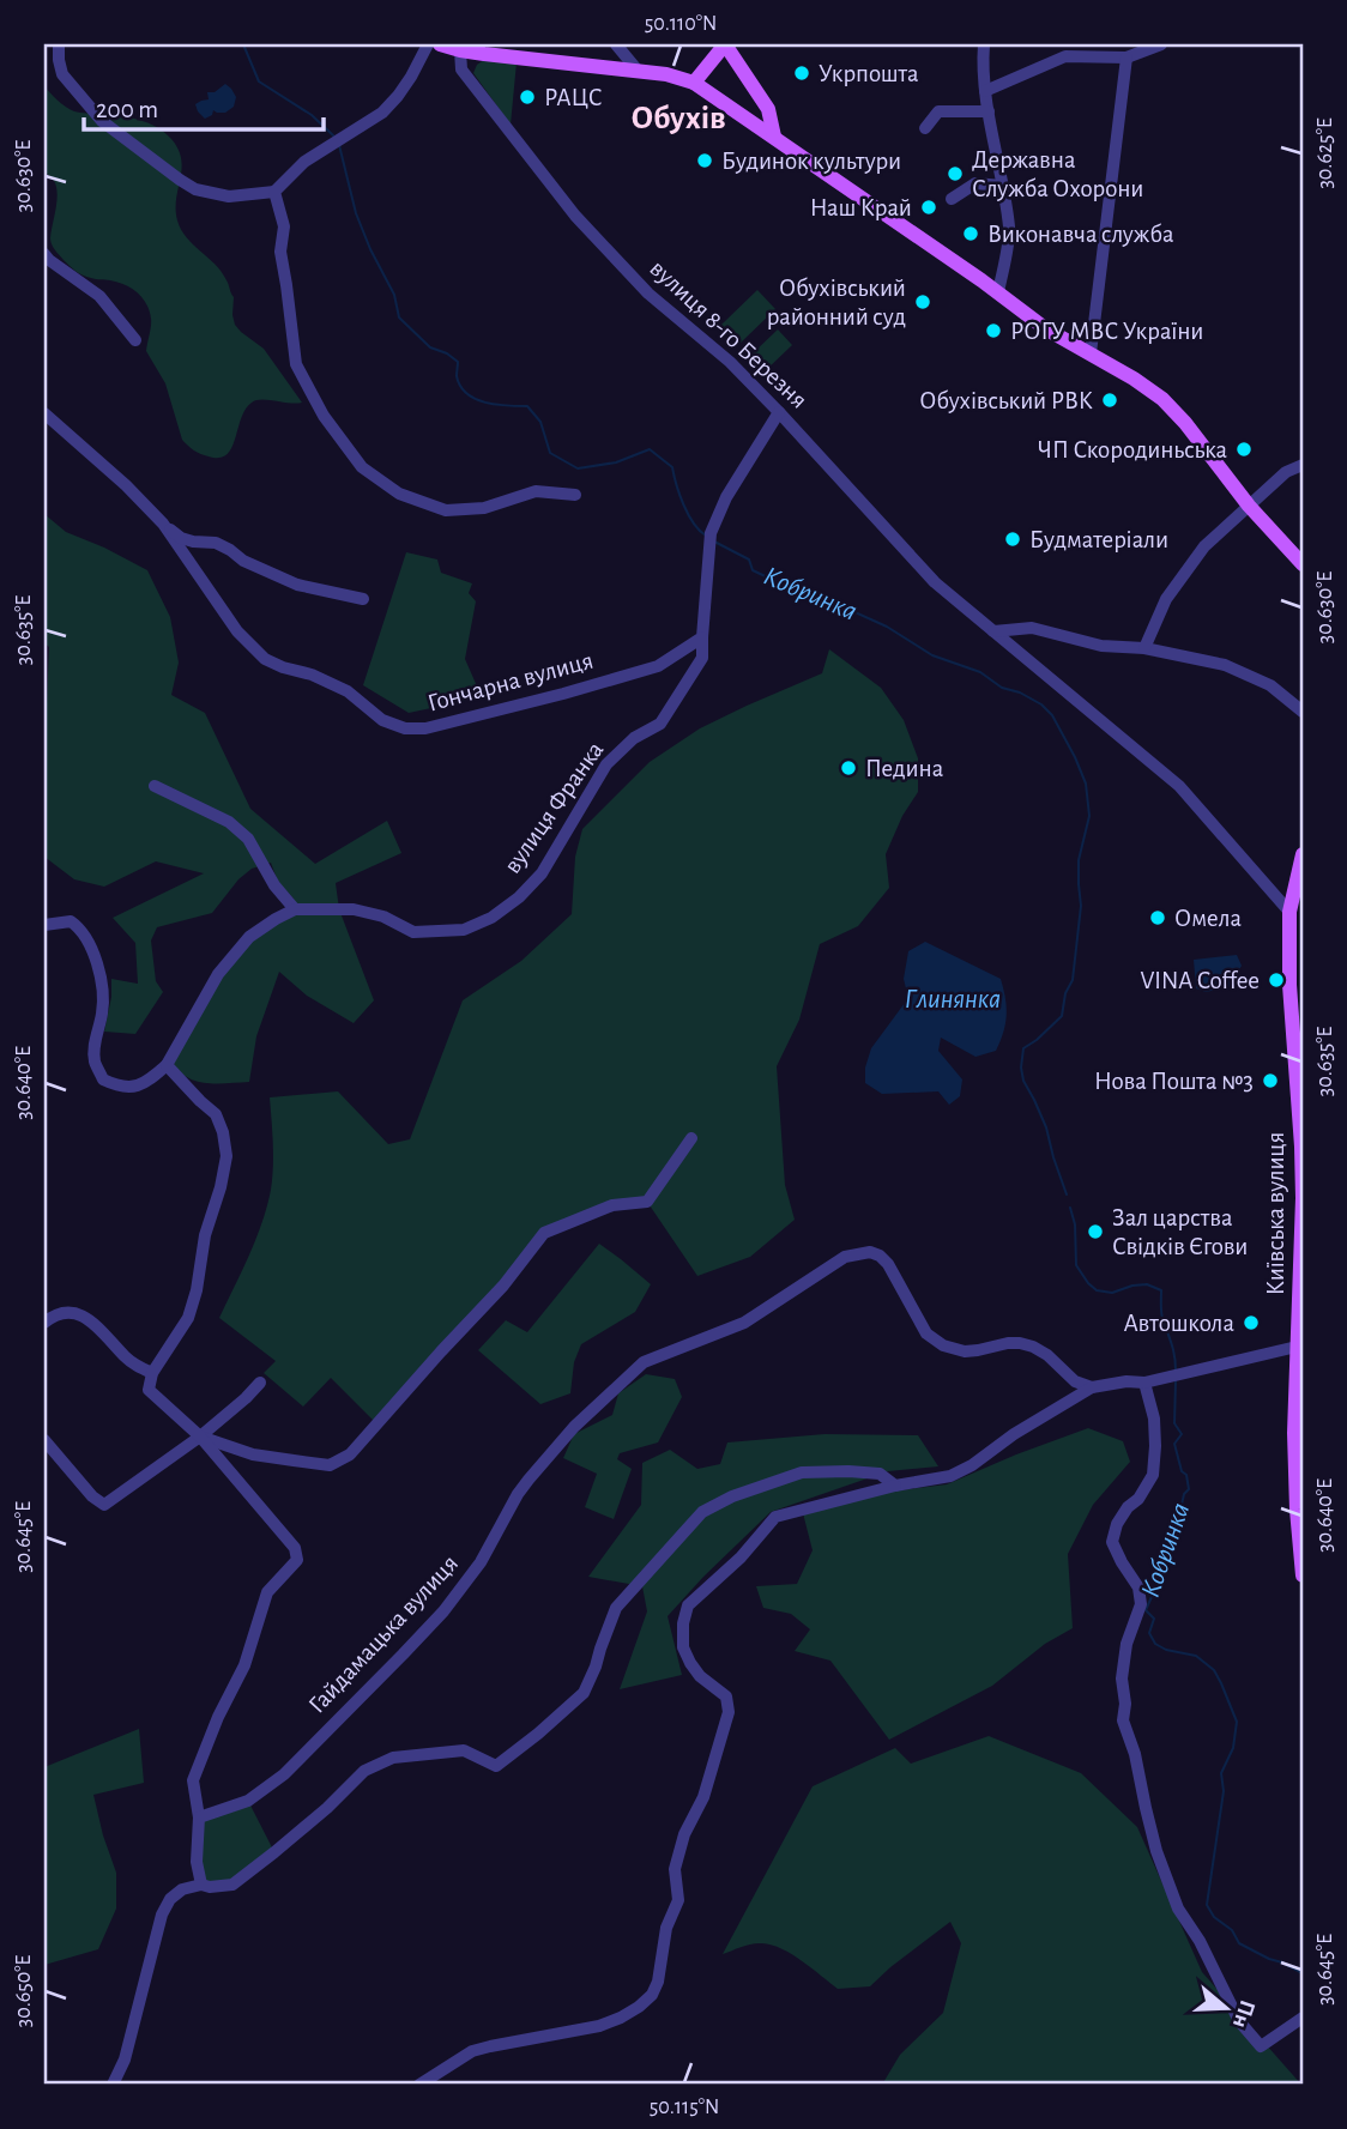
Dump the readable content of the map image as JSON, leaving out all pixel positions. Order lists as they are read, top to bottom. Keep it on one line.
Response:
{"streets":{"main road":["Київська вулиця"],"street":["вулиця 8-го Березня","Гончарна вулиця","вулиця Франка","Гайдамацька вулиця"]},"crossings":[["вулиця 8-го Березня","Київська вулиця"],["Гончарна вулиця","вулиця Франка"]],"districts":["Обухів"],"water":["Кобринка","Глинянка"],"places":["Укрпошта","РАЦС","Будинок культури","Державна Служба Охорони","Наш Край","Виконавча служба","Обухівський районний суд","РОГУ МВС України","Обухівський РВК","ЧП Скородиньська","Будматеріали","Педина","Омела","VINA Coffee","Нова Пошта №3","Зал царства Свідків Єгови","Автошкола"],"scale_bar":"200 m","north":"right","coordinates":["50.110°N","30.625°E","30.630°E","30.635°E","30.640°E","30.645°E","30.650°E","50.115°N"]}
